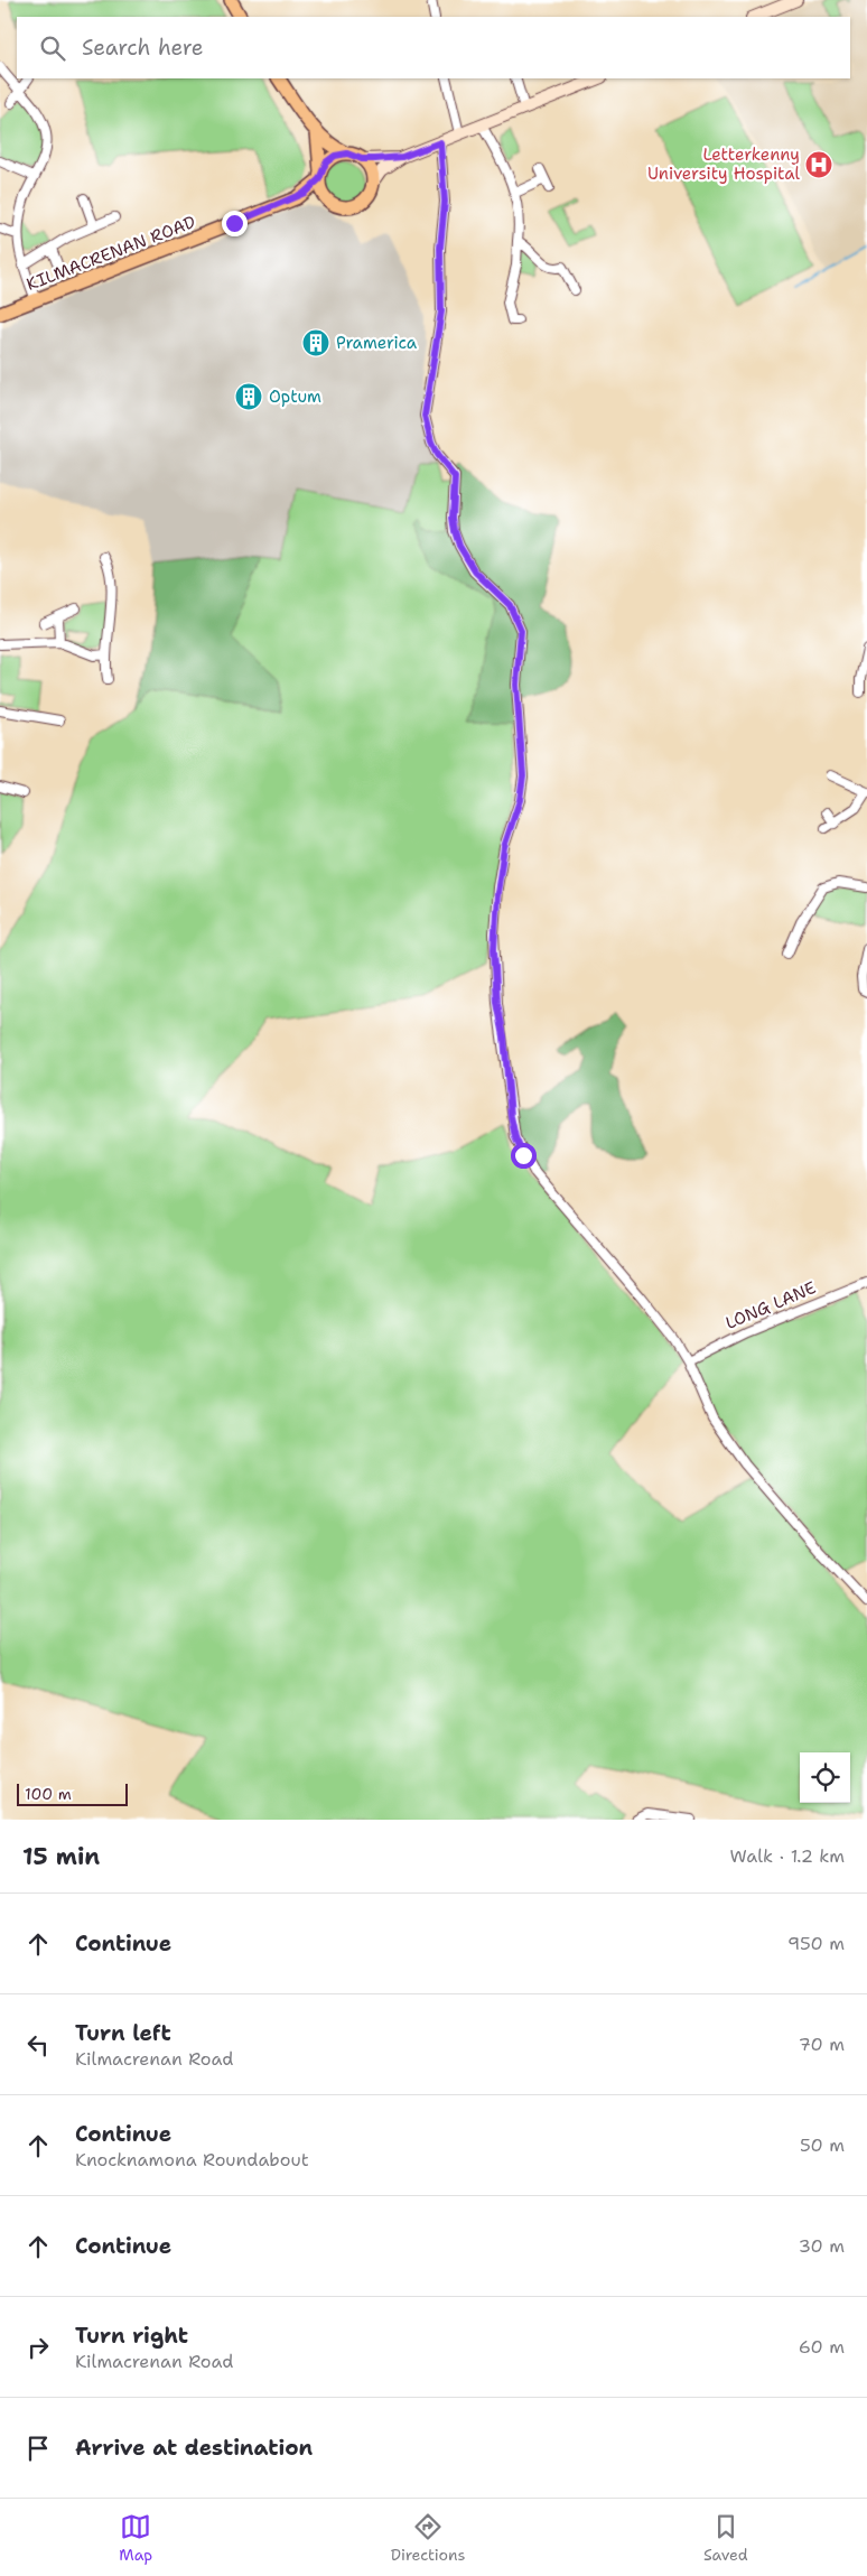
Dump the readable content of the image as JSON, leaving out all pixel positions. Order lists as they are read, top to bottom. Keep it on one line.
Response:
{"streets":{"main road":["KILMACRENAN ROAD"],"street":["LONG LANE"]},"places":{"hospital":["Letterkenny University Hospital"],"building":["Pramerica","Optum"]},"scale_bar":"100 m","page":{"search":"Search here","scale":"100 m","heading":["15 min","Walk · 1.2 km"],"list":[["Continue","950 m"],["Turn left","Kilmacrenan Road","70 m"],["Continue","Knocknamona Roundabout","50 m"],["Continue","30 m"],["Turn right","Kilmacrenan Road","60 m"],"Arrive at destination"],"nav":["Map","Directions","Saved"]}}
